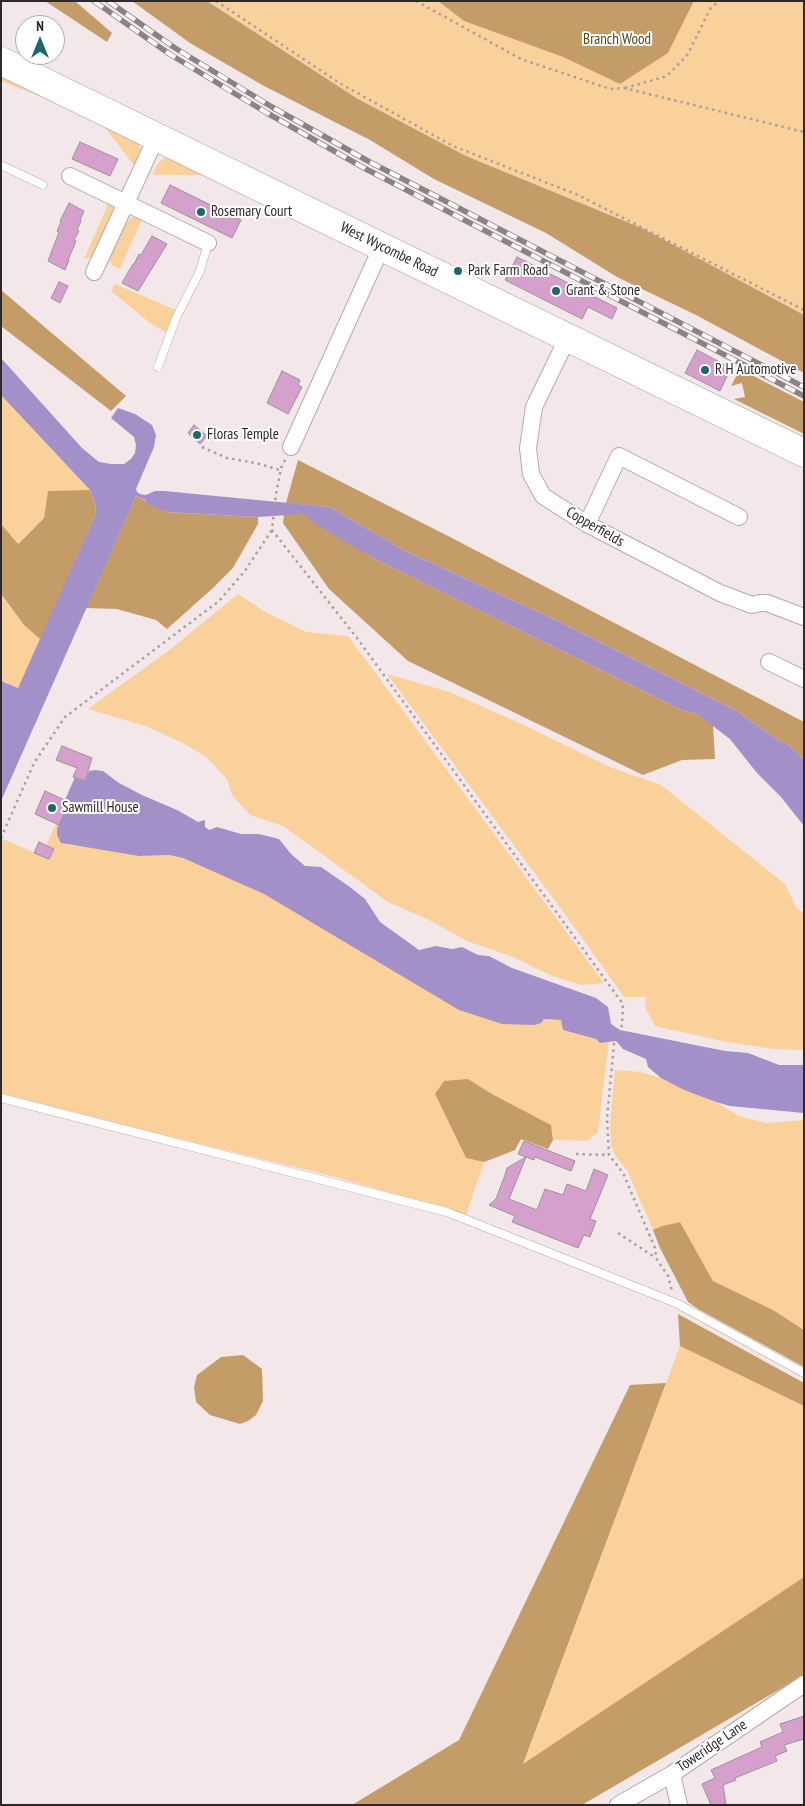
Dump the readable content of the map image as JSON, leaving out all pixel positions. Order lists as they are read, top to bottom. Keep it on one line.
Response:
{"streets":{"highway":["West Wycombe Road"],"street":["Copperfields","Toweridge Lane"]},"crossings":[["West Wycombe Road","Copperfields"]],"parks":["Branch Wood"],"places":["Rosemary Court","Park Farm Road","Grant & Stone","R H Automotive","Floras Temple","Sawmill House"],"north":"top"}
